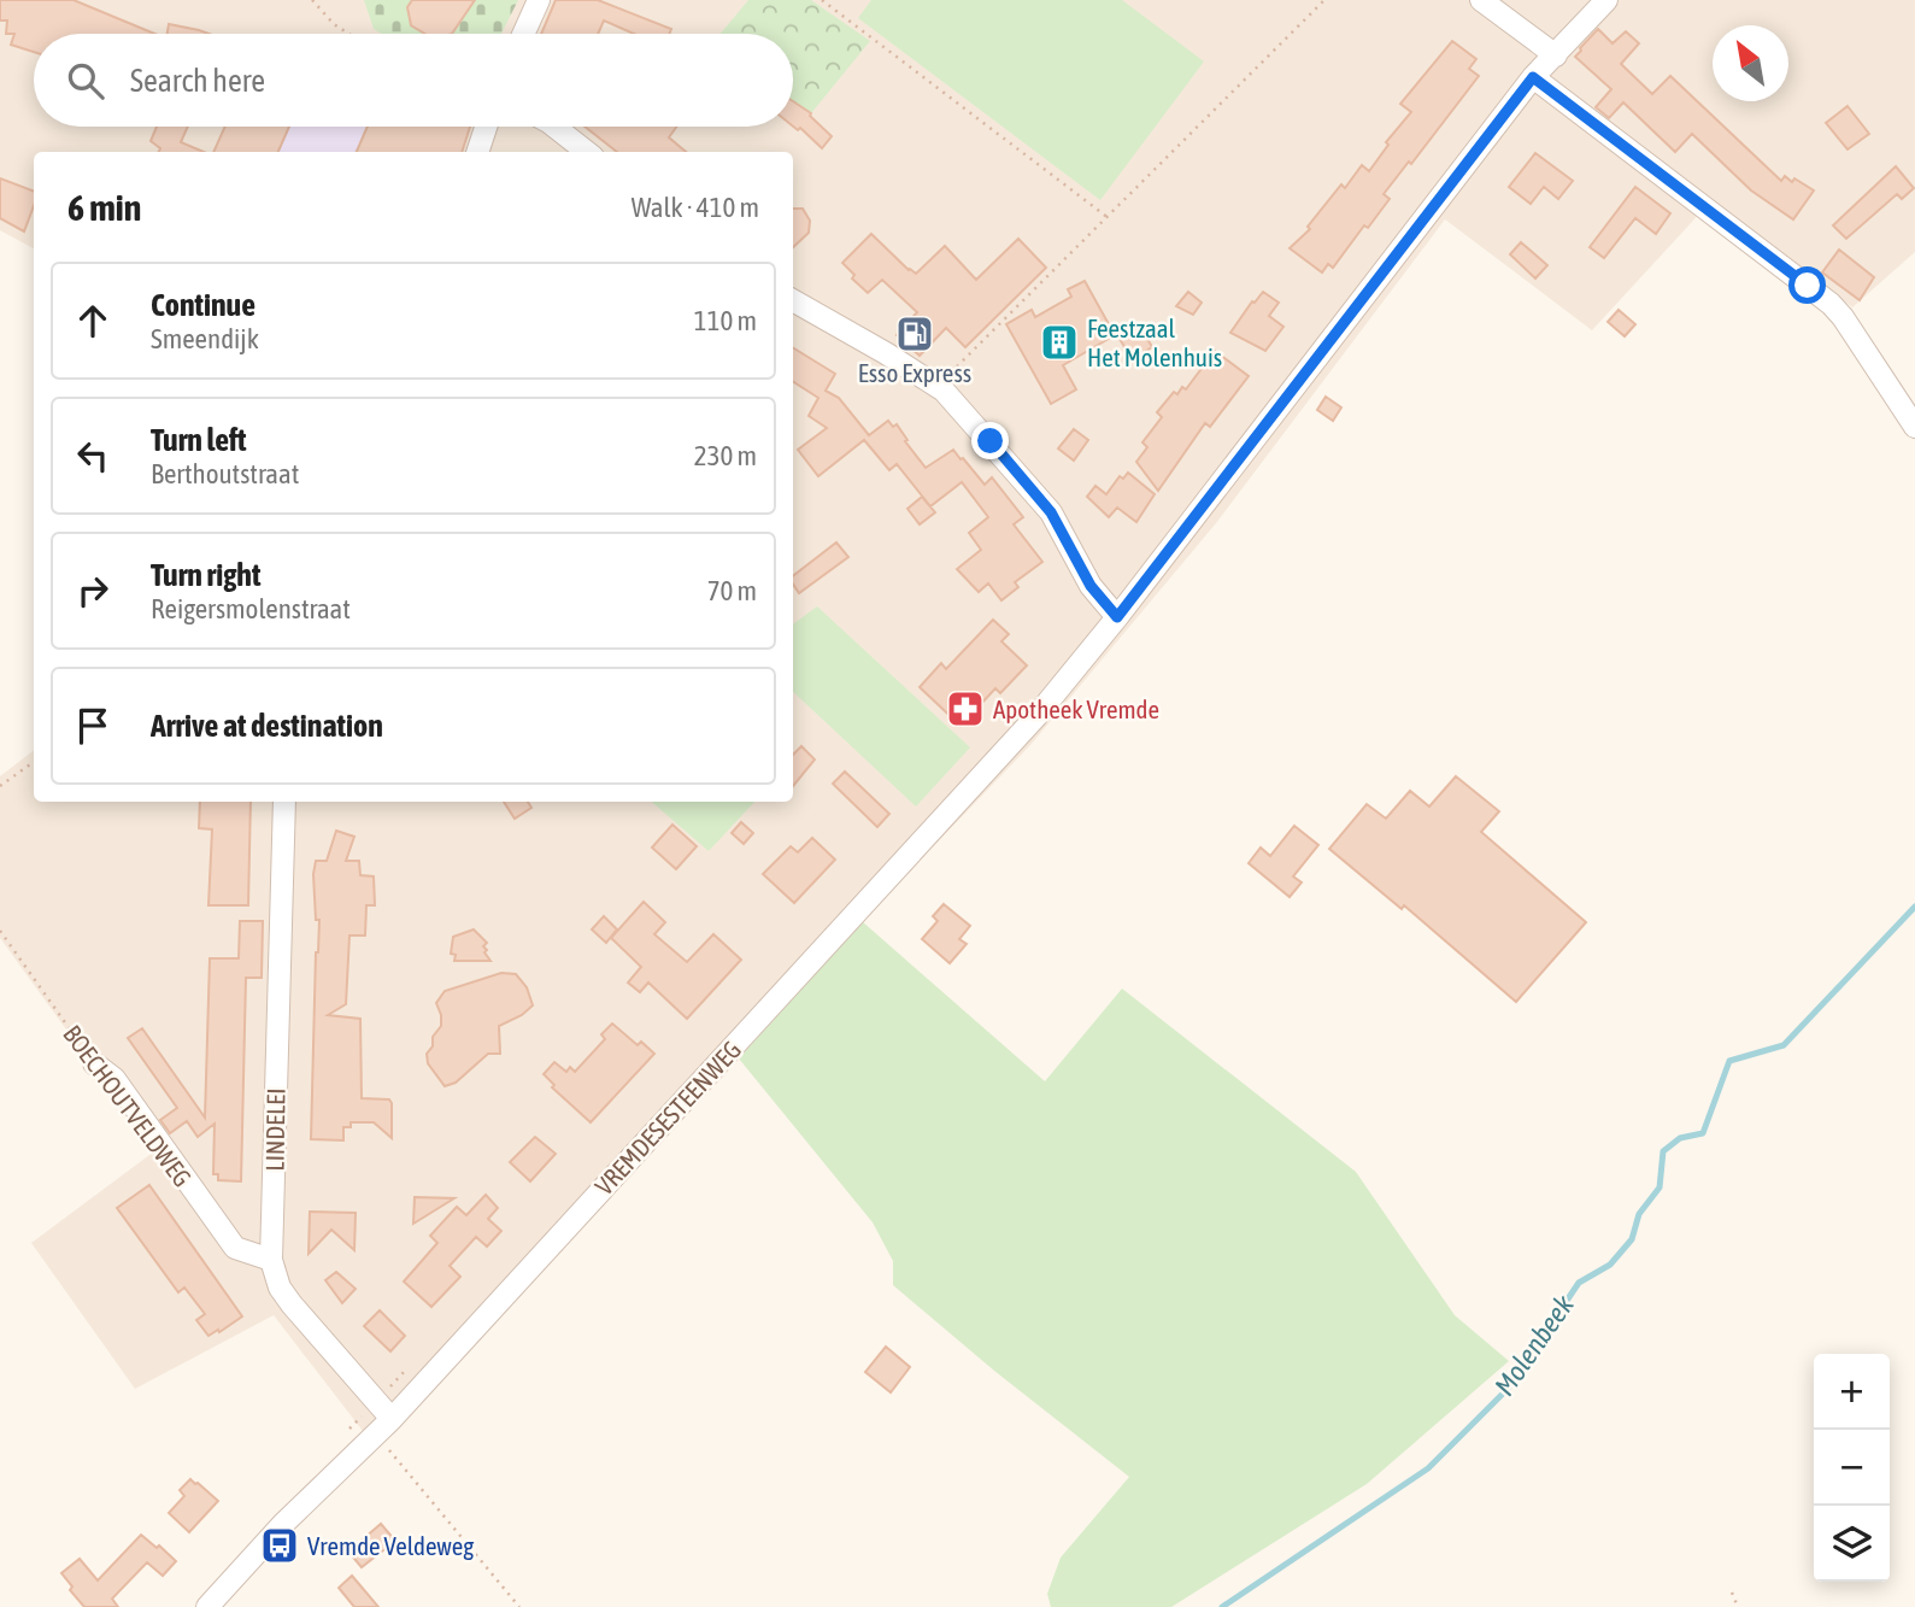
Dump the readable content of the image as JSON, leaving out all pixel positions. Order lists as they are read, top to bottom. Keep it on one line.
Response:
{"streets":{"street":["BOECHOUTVELDWEG","VREMDESESTEENWEG","LINDELEI"]},"crossings":[["BOECHOUTVELDWEG","LINDELEI"],["VREMDESESTEENWEG","LINDELEI"]],"water":["Molenbeek"],"places":{"fuel station":["Esso Express"],"building":["Feestzaal Het Molenhuis"],"pharmacy":["Apotheek Vremde"],"bus stop":["Vremde Veldeweg"]},"north":"top left","page":{"search":"Search here","heading":["6 min","Walk · 410 m"],"list":[["Continue","Smeendijk","110 m"],["Turn left","Berthoutstraat","230 m"],["Turn right","Reigersmolenstraat","70 m"],"Arrive at destination"],"map_buttons":["+","−"]}}
